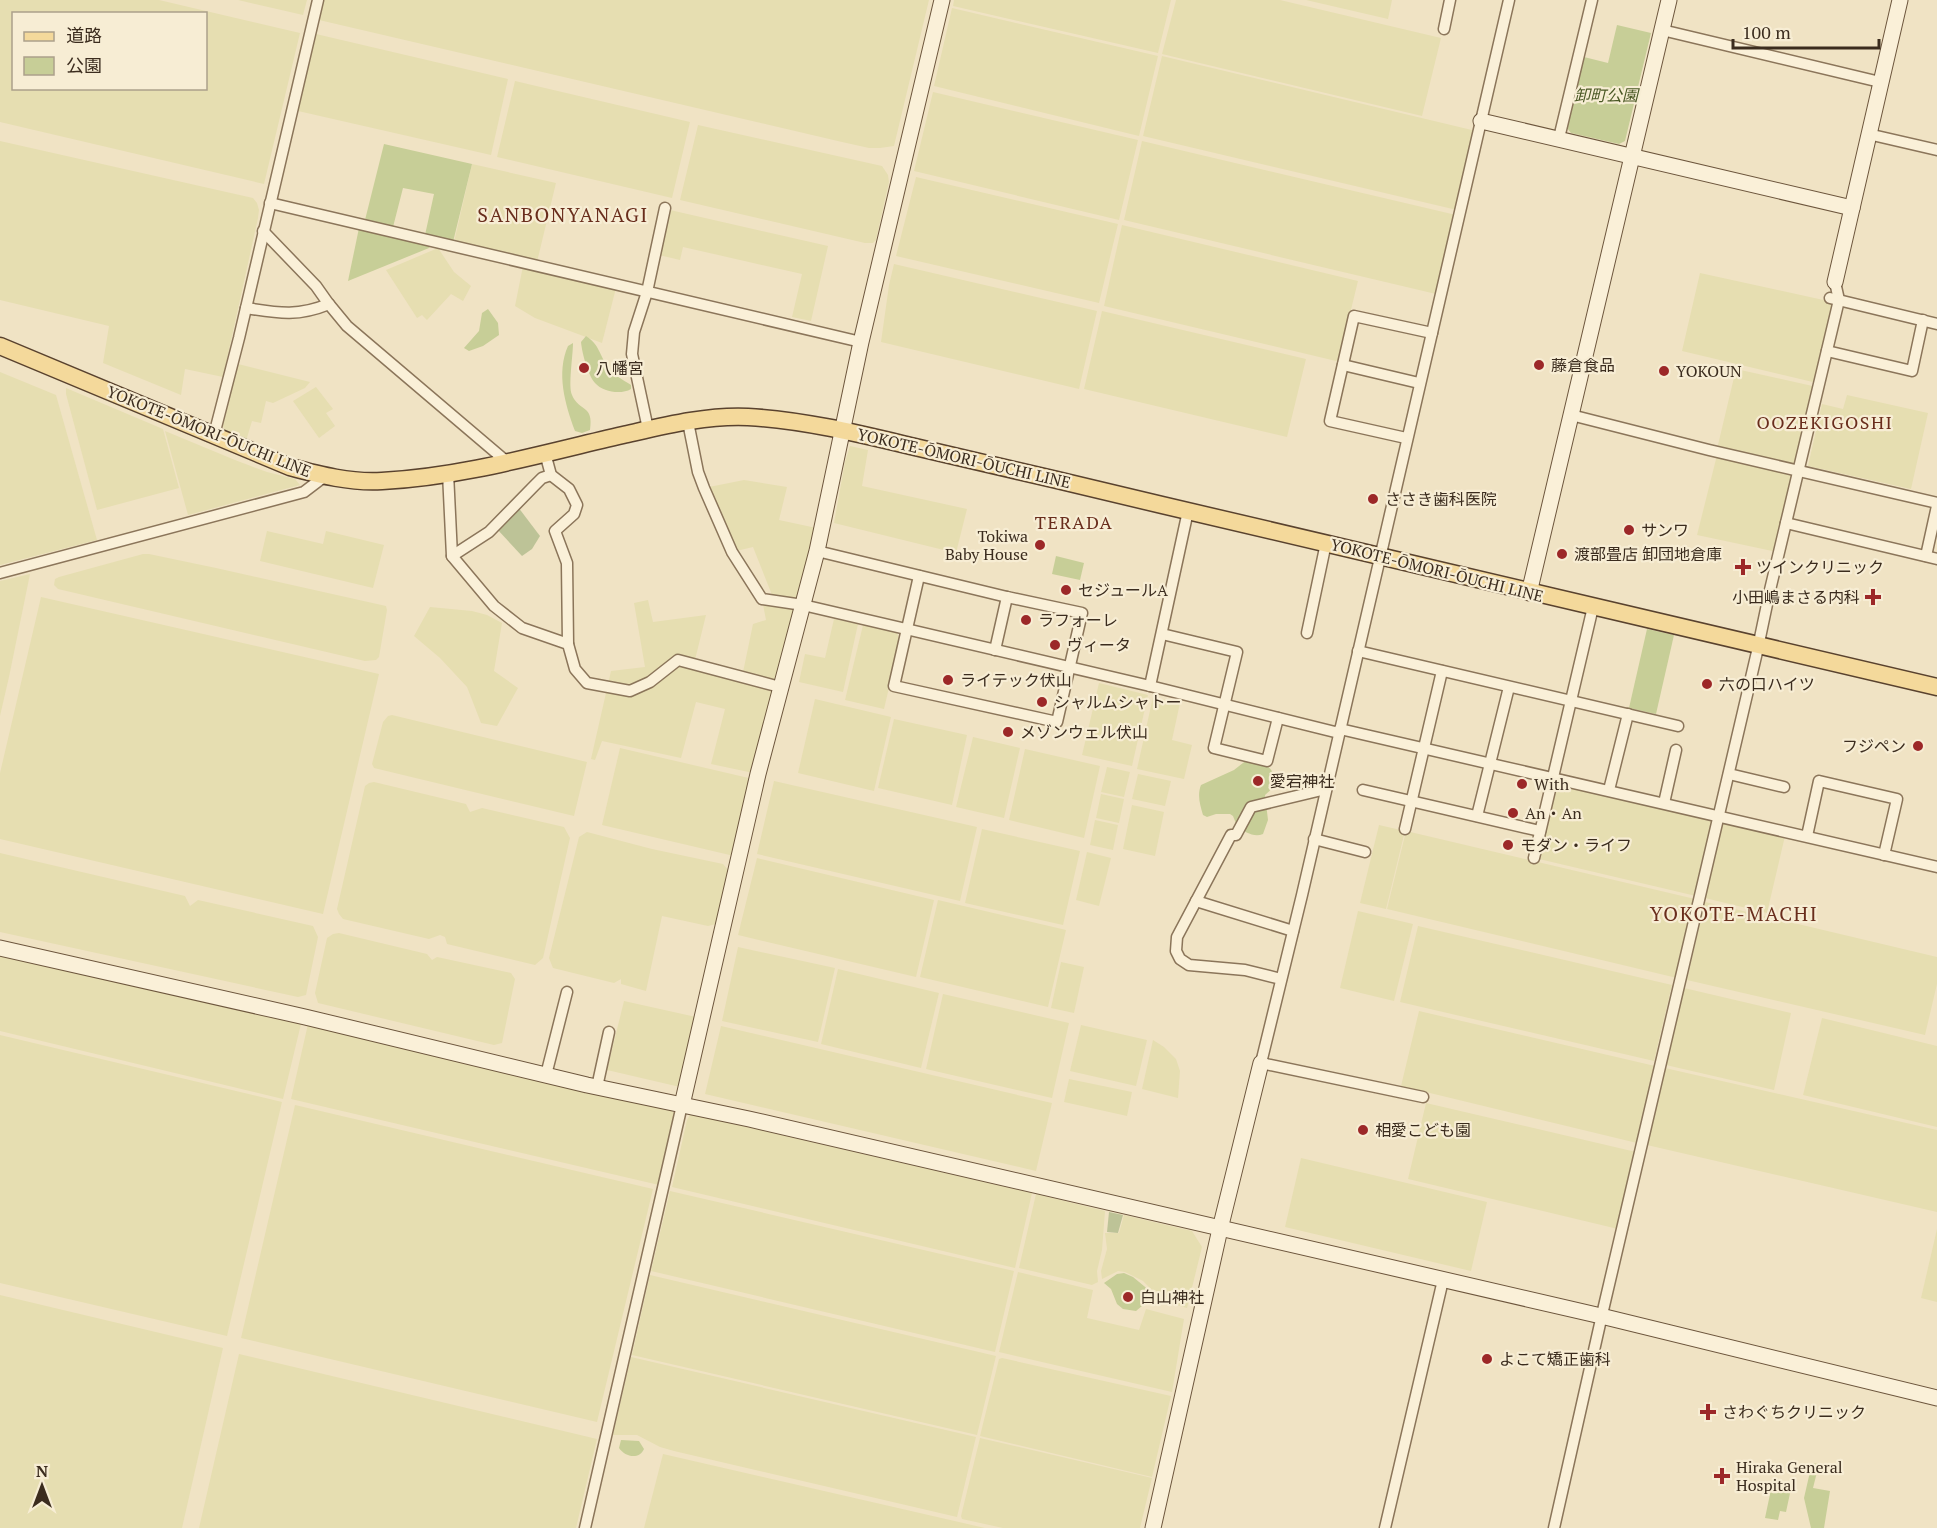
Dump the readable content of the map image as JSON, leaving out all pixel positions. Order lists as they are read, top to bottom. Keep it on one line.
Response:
{"streets":{"main road":["YOKOTE-ŌMORI-ŌUCHI LINE"]},"districts":["SANBONYANAGI","OOZEKIGOSHI","TERADA","YOKOTE-MACHI"],"parks":["卸町公園"],"places":{"other":["藤倉食品","八幡宮","YOKOUN","ささき歯科医院","サンワ","Tokiwa Baby House","渡部畳店 卸団地倉庫","セジュールA","ラフォーレ","ヴィータ","ライテック伏山","六の口ハイツ","シャルムシャトー","メゾンウェル伏山","フジペン","愛宕神社","With","An・An","モダン・ライフ","相愛こども園","白山神社","よこて矯正歯科"],"health":["ツインクリニック","小田嶋まさる内科","さわぐちクリニック","Hiraka General Hospital"]},"legend":["道路","公園"],"scale_bar":"100 m","north":"top"}
